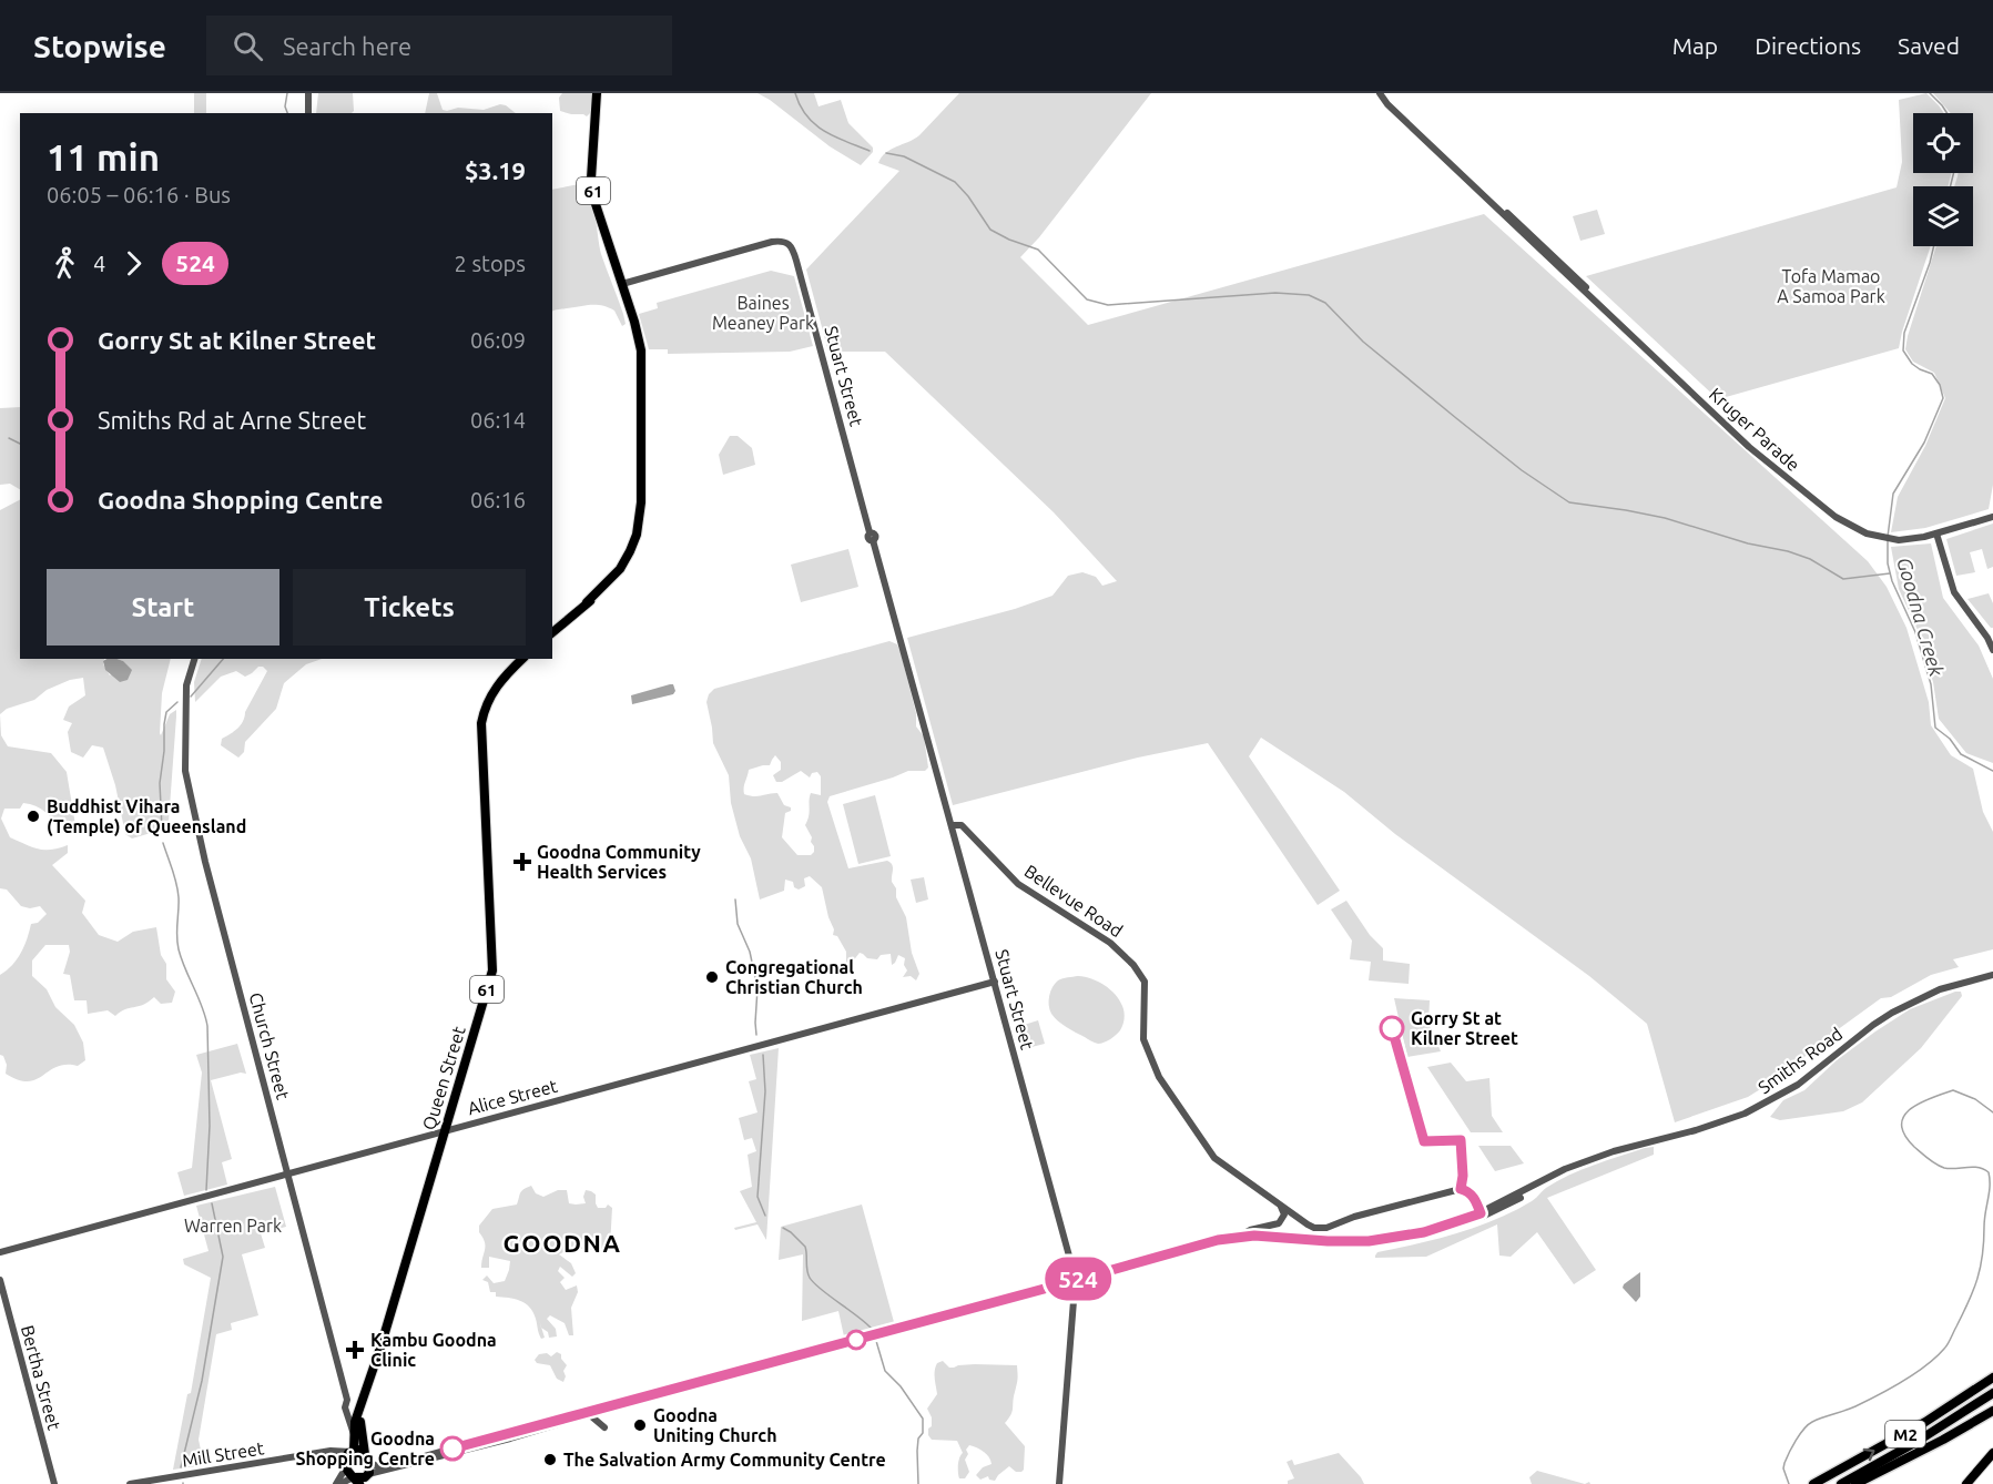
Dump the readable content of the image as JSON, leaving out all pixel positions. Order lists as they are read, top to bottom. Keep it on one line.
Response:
{"streets":{"highway":["M2"],"main road":["61","Queen Street"],"street":["Stuart Street","Kruger Parade","Bellevue Road","Church Street","Smiths Road","Alice Street","Bertha Street","Mill Street"]},"crossings":[["61","Stuart Street"],["61","Smiths Road"],["61","Queen Street"],["61","Mill Street"],["Stuart Street","Bellevue Road"],["Stuart Street","Smiths Road"],["Stuart Street","Alice Street"],["Church Street","Queen Street"],["Church Street","Alice Street"],["Smiths Road","Queen Street"],["Queen Street","Alice Street"],["Queen Street","Mill Street"]],"districts":["GOODNA"],"water":["Goodna Creek"],"parks":["Tofa Mamao A Samoa Park","Baines Meaney Park","Warren Park"],"places":{"other":["Buddhist Vihara (Temple) of Queensland","Congregational Christian Church","Gorry St at Kilner Street","Goodna Uniting Church","Goodna Shopping Centre","The Salvation Army Community Centre"],"health":["Goodna Community Health Services","Kambu Goodna Clinic"]},"lines":["bus line 524"],"page":{"header":"Stopwise","search":"Search here","nav":["Map","Directions","Saved"],"on_map":"524","heading":["11 min","06:05 – 06:16 · Bus","$3.19"],"legs":["4","524","2 stops"],"list":[{"name":"Gorry St at Kilner Street","value":"06:09"},{"name":"Smiths Rd at Arne Street","value":"06:14"},{"name":"Goodna Shopping Centre","value":"06:16"}],"buttons":["Start","Tickets"]}}
